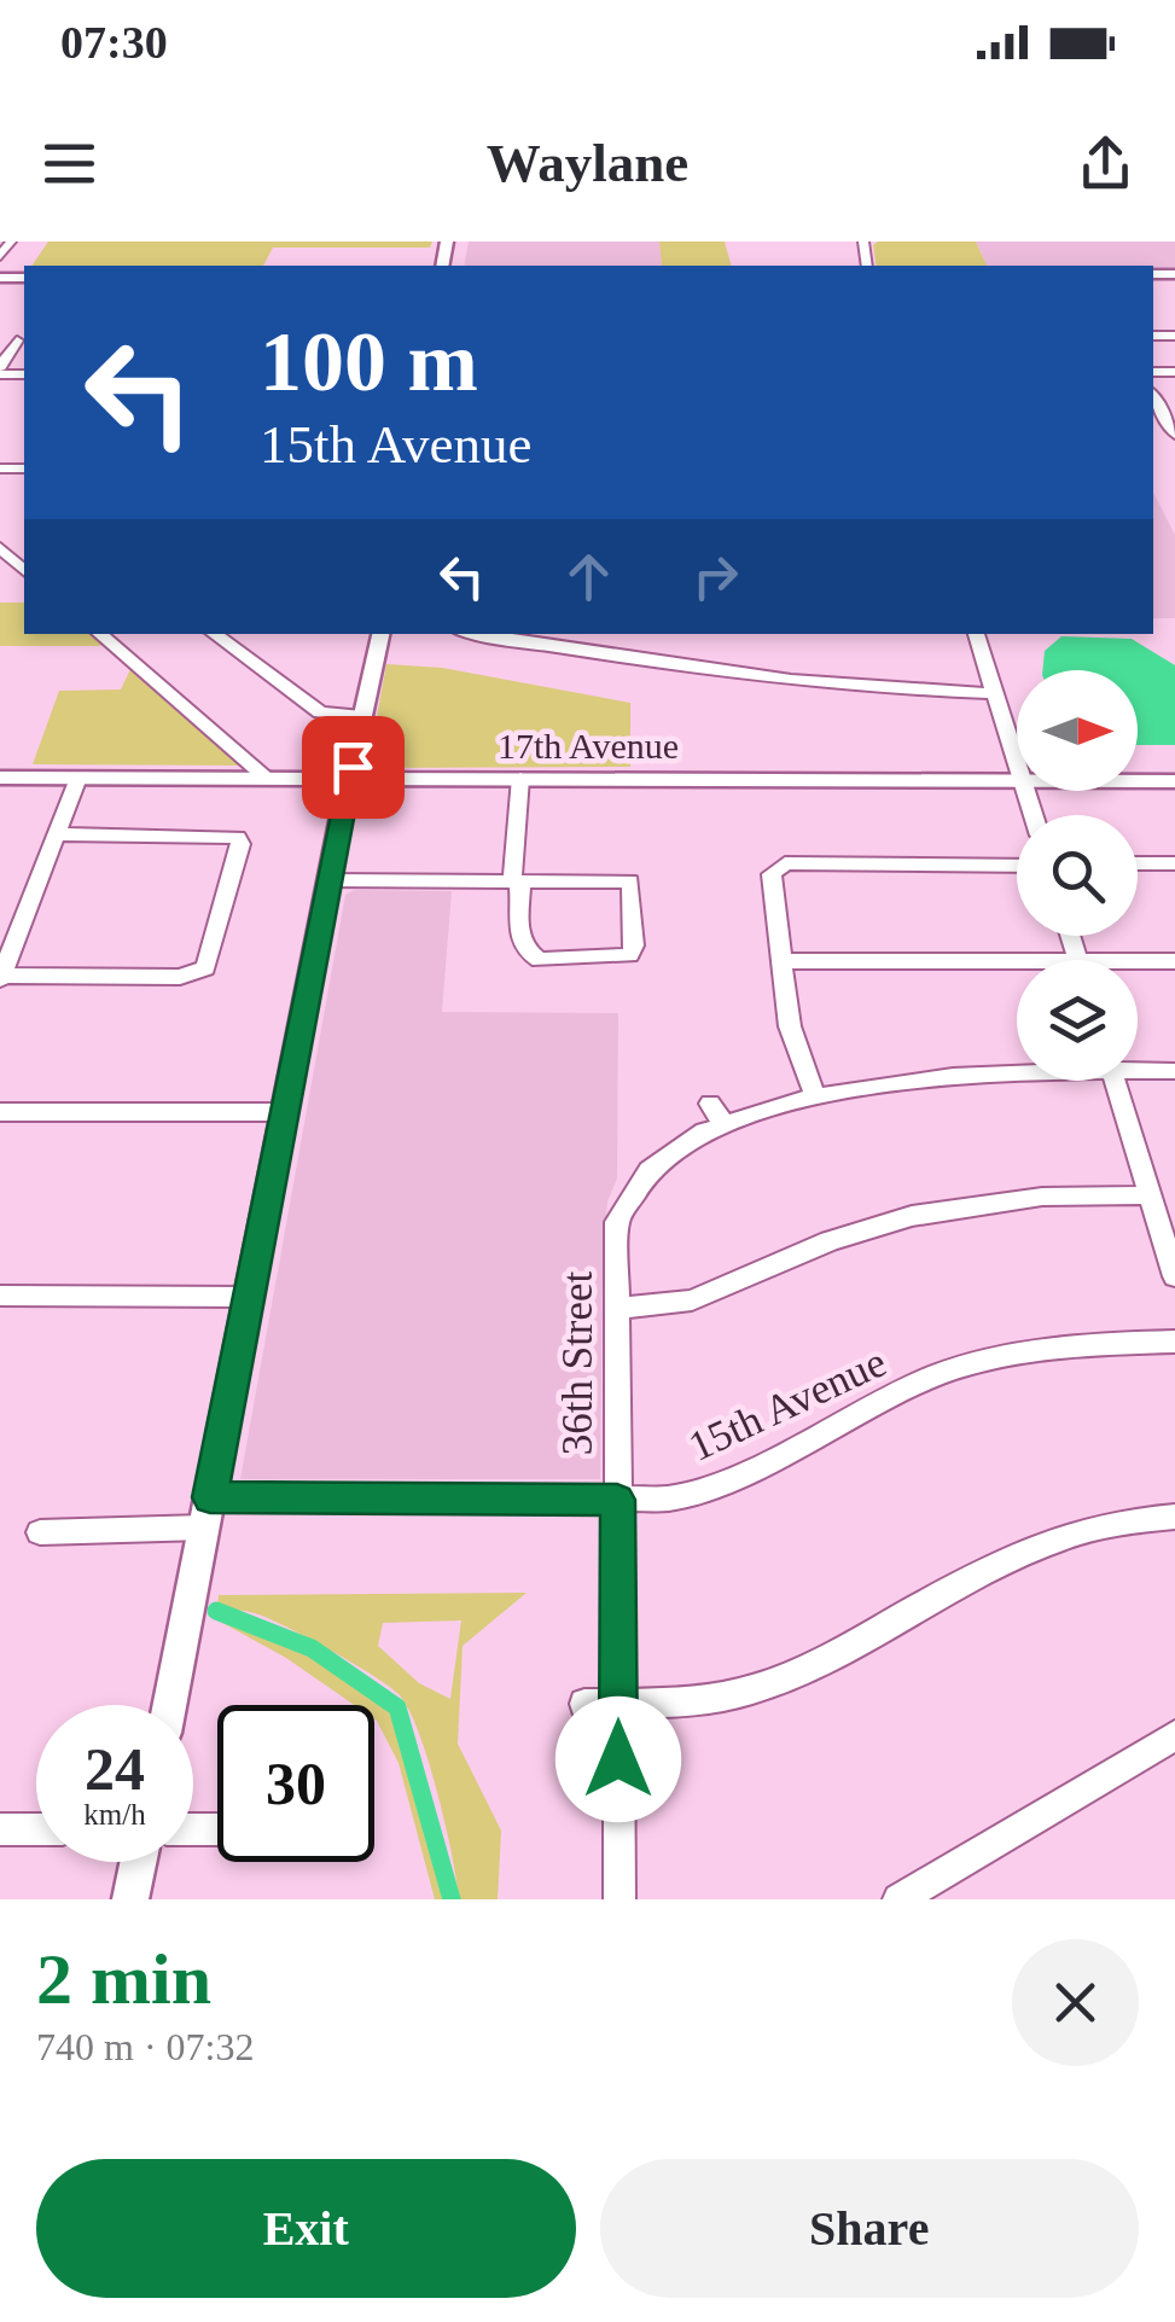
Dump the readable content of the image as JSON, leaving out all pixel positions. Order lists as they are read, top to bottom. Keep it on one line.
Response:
{"streets":{"main road":["17th Avenue"],"street":["36th Street","15th Avenue"]},"crossings":[["36th Street","15th Avenue"]],"north":"right","page":{"status":"07:30","header":"Waylane","turn":["100 m","15th Avenue"],"speed":"24 km/h","limit":"30","heading":["2 min","740 m · 07:32"],"buttons":["Exit","Share"]}}
